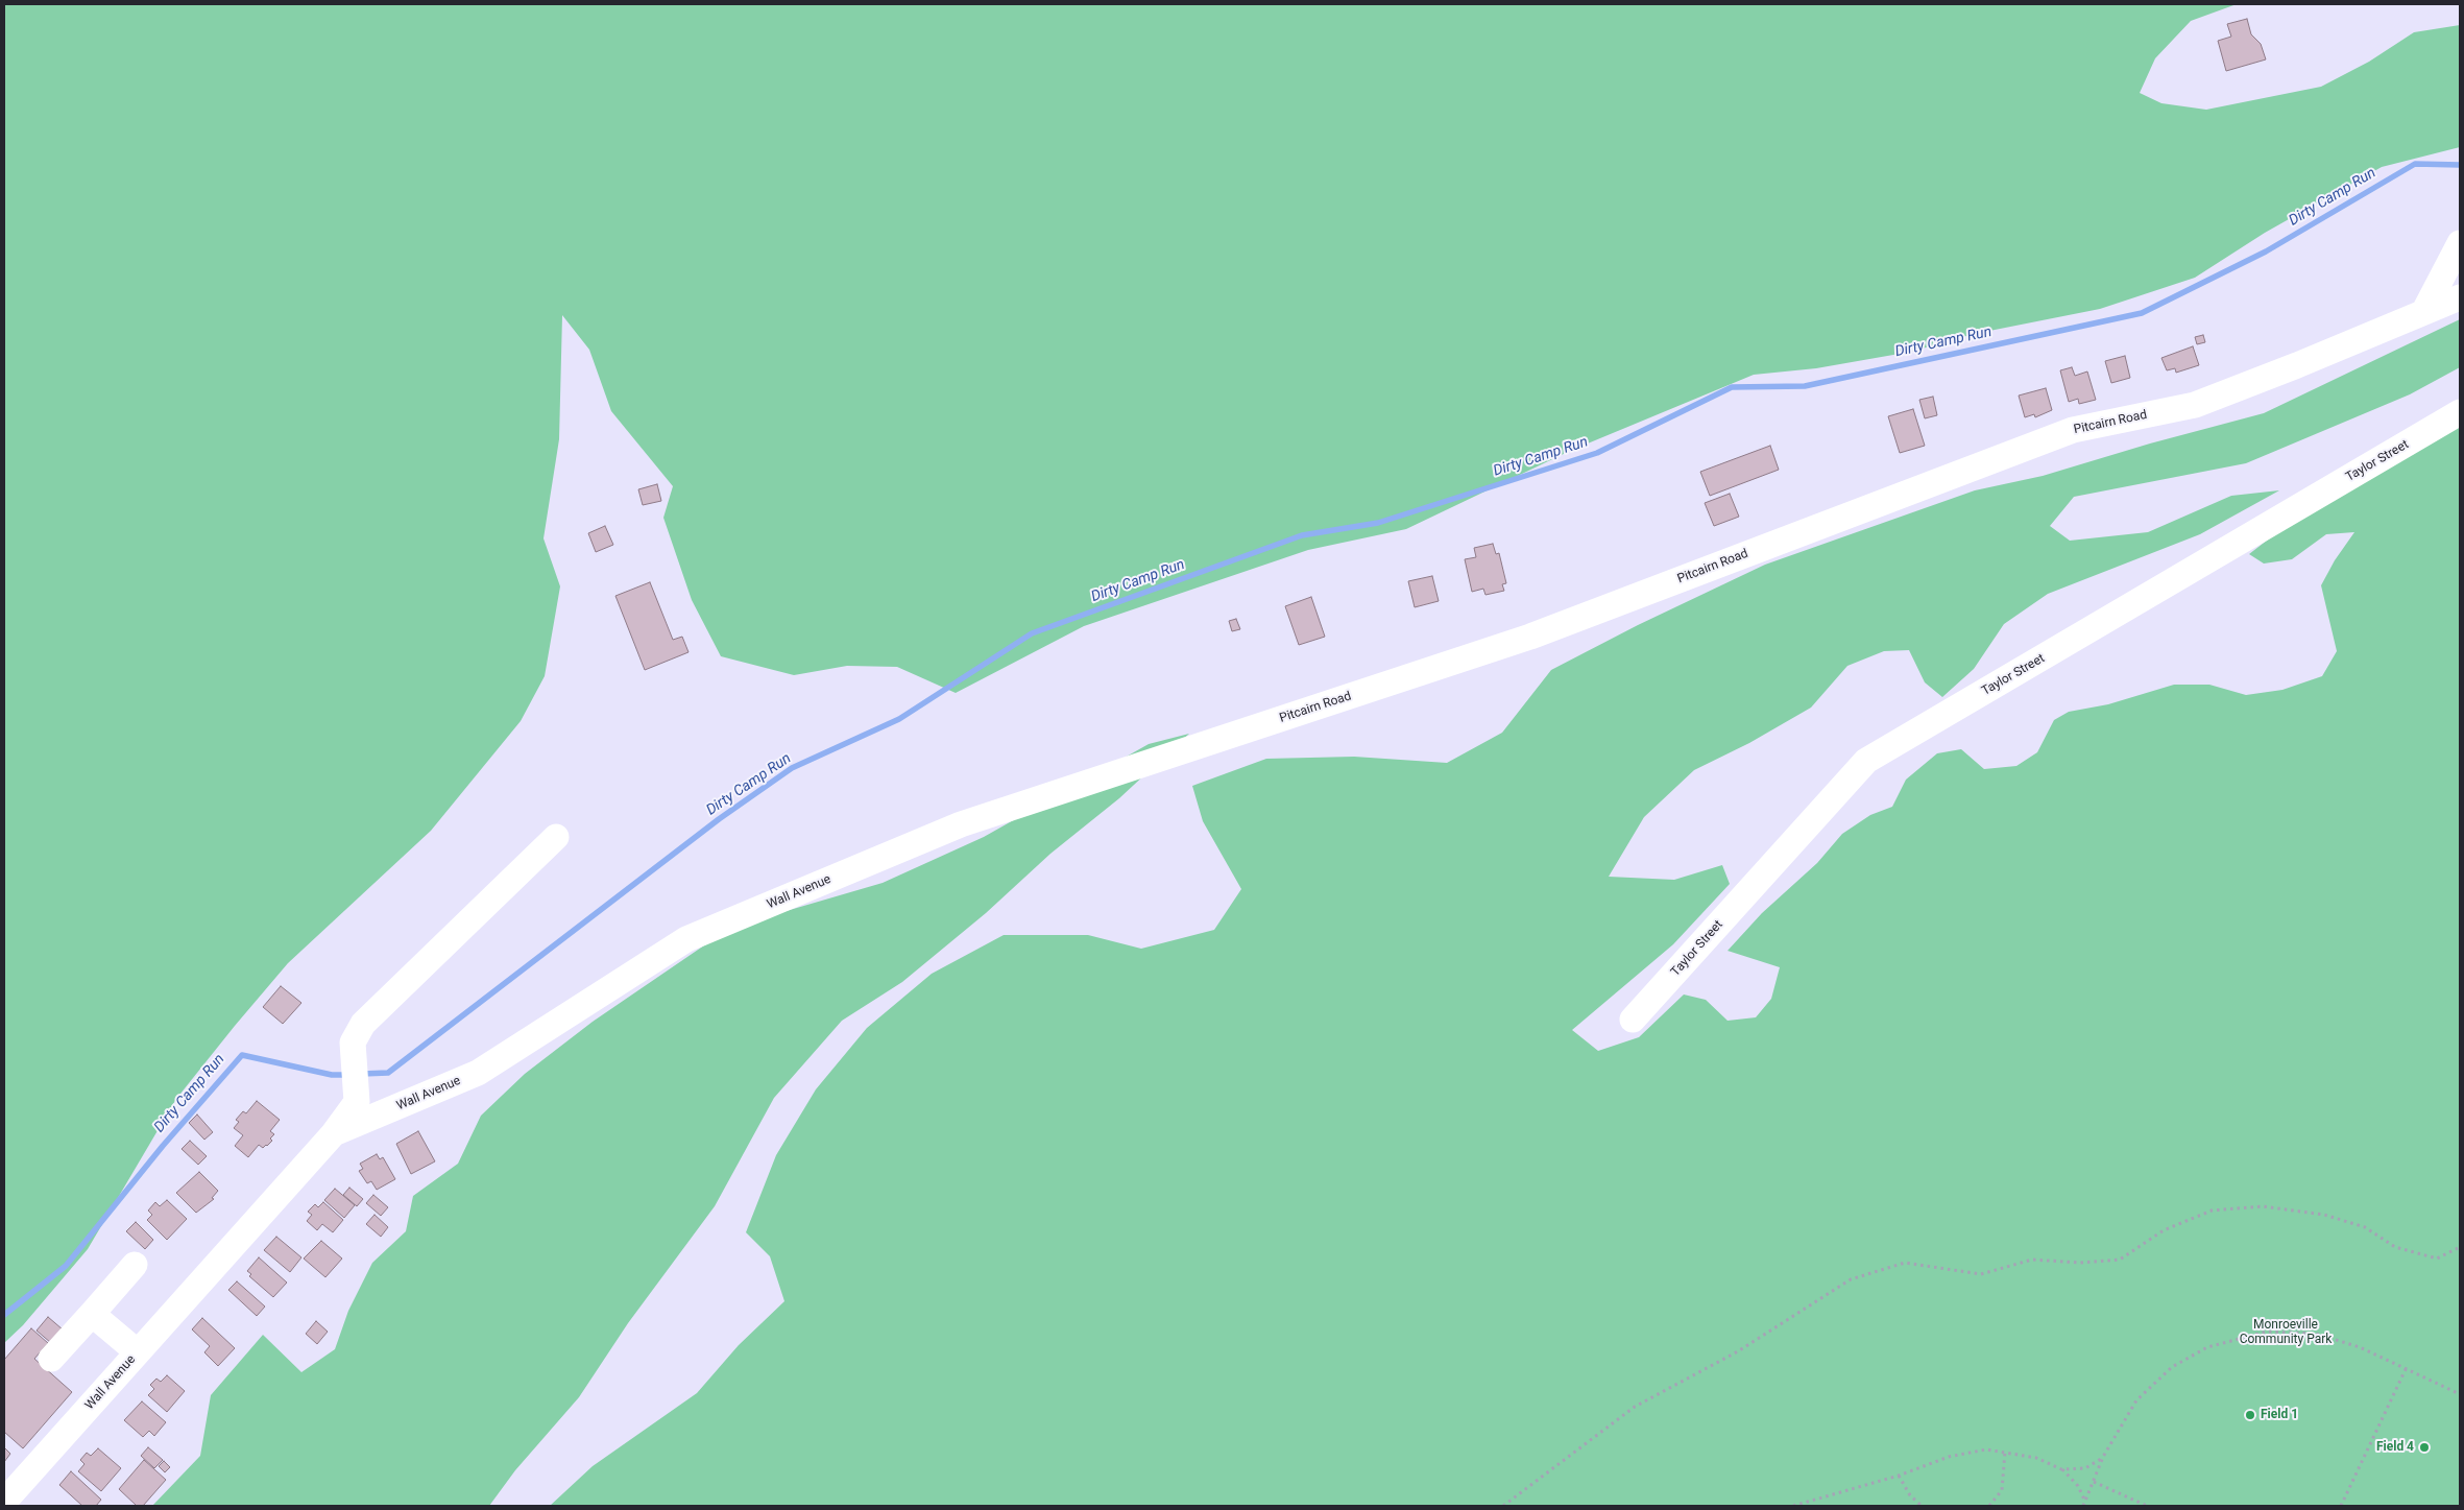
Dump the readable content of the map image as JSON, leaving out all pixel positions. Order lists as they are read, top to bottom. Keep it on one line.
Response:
{"streets":{"street":["Pitcairn Road","Taylor Street","Wall Avenue"]},"crossings":[["Pitcairn Road","Wall Avenue"]],"water":["Dirty Camp Run"],"parks":["Monroeville Community Park"],"places":["Field 1","Field 4"]}
